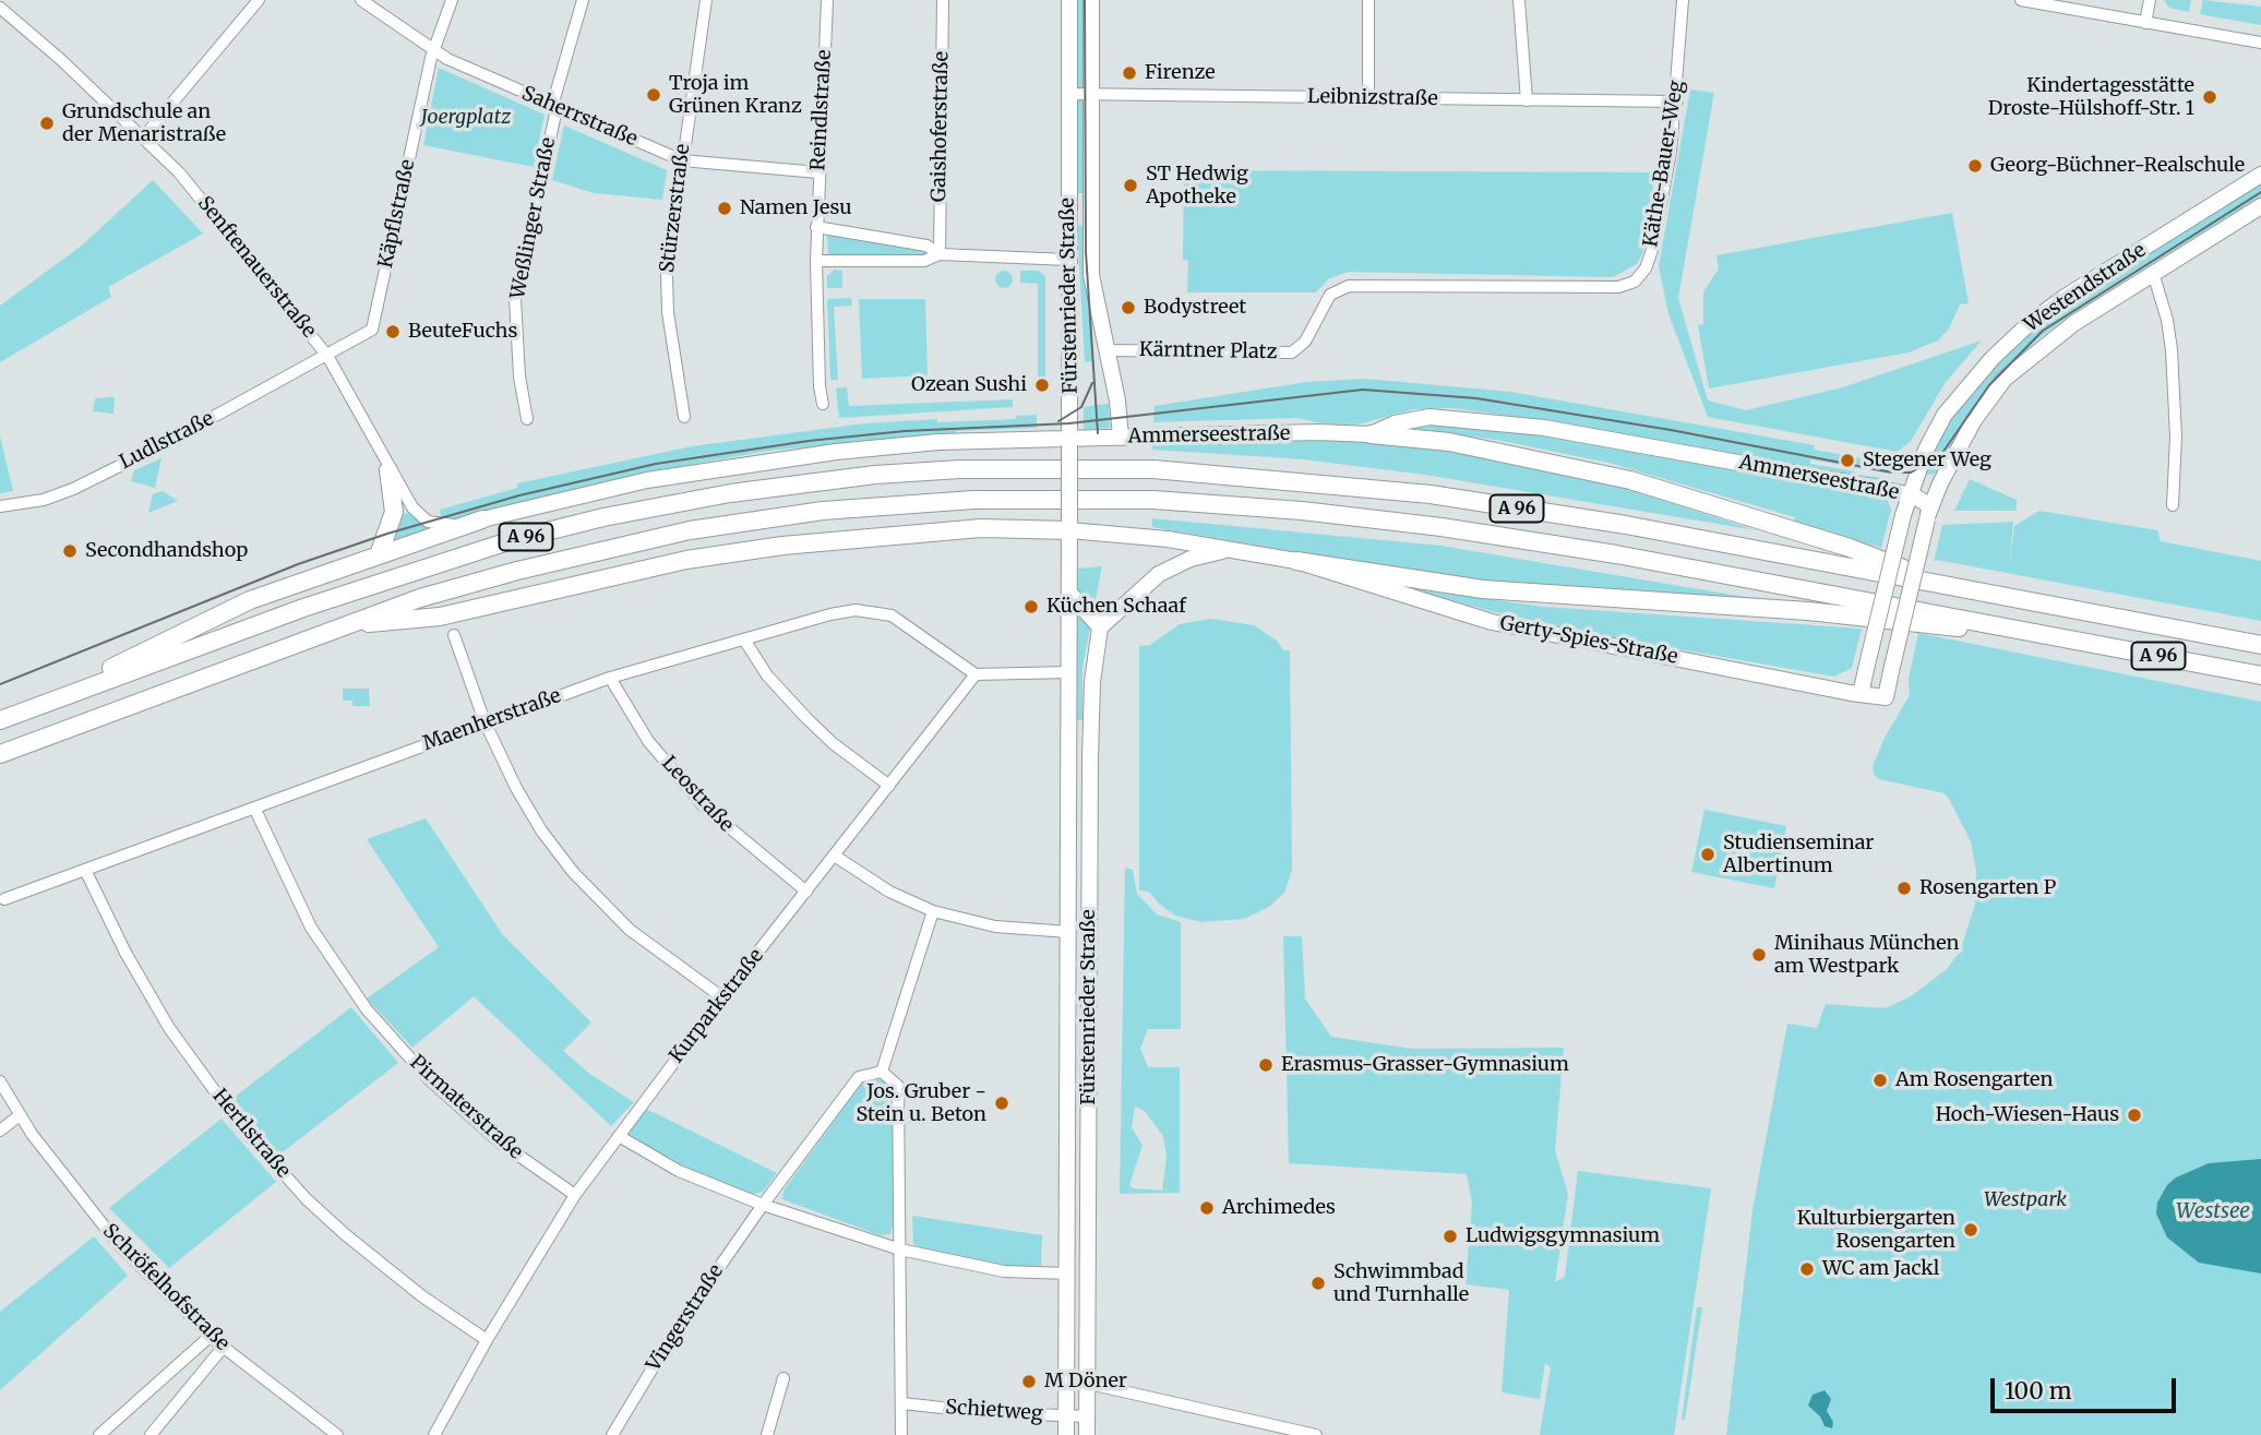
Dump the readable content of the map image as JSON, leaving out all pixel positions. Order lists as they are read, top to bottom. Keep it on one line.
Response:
{"streets":{"highway":["A 96"],"main road":["Westendstraße","Fürstenrieder Straße","Ammerseestraße","Gerty-Spies-Straße"],"street":["Leibnizstraße","Reindlstraße","Saherrstraße","Gaishoferstraße","Käthe-Bauer-Weg","Stürzerstraße","Käpflstraße","Weßlinger Straße","Senftenauerstraße","Kärntner Platz","Ludlstraße","Maenherstraße","Leostraße","Kurparkstraße","Pirmaterstraße","Hertlstraße","Schröfelhofstraße","Vingerstraße","Schietweg"]},"crossings":[["Leibnizstraße","Käthe-Bauer-Weg"],["Leibnizstraße","Fürstenrieder Straße"],["Reindlstraße","Saherrstraße"],["Saherrstraße","Stürzerstraße"],["Saherrstraße","Käpflstraße"],["Saherrstraße","Weßlinger Straße"],["Käthe-Bauer-Weg","Kärntner Platz"],["Käpflstraße","Senftenauerstraße"],["Käpflstraße","Ludlstraße"],["Senftenauerstraße","Ammerseestraße"],["Senftenauerstraße","Ludlstraße"],["Westendstraße","Ammerseestraße"],["Westendstraße","Gerty-Spies-Straße"],["Fürstenrieder Straße","Kärntner Platz"],["Fürstenrieder Straße","Ammerseestraße"],["Fürstenrieder Straße","Schietweg"],["Maenherstraße","Leostraße"],["Maenherstraße","Kurparkstraße"],["Maenherstraße","Pirmaterstraße"],["Maenherstraße","Hertlstraße"],["Leostraße","Kurparkstraße"],["Kurparkstraße","Pirmaterstraße"],["Kurparkstraße","Hertlstraße"]],"water":["Westsee"],"parks":["Joergplatz","Westpark"],"places":["Firenze","Troja im Grünen Kranz","Kindertagesstätte Droste-Hülshoff-Str. 1","Grundschule an der Menaristraße","Georg-Büchner-Realschule","ST Hedwig Apotheke","Namen Jesu","Bodystreet","BeuteFuchs","Ozean Sushi","Stegener Weg","Secondhandshop","Küchen Schaaf","Studienseminar Albertinum","Rosengarten P","Minihaus München am Westpark","Erasmus-Grasser-Gymnasium","Am Rosengarten","Jos. Gruber - Stein u. Beton","Hoch-Wiesen-Haus","Archimedes","Kulturbiergarten Rosengarten","Ludwigsgymnasium","WC am Jackl","Schwimmbad und Turnhalle","M Döner"],"scale_bar":"100 m"}
